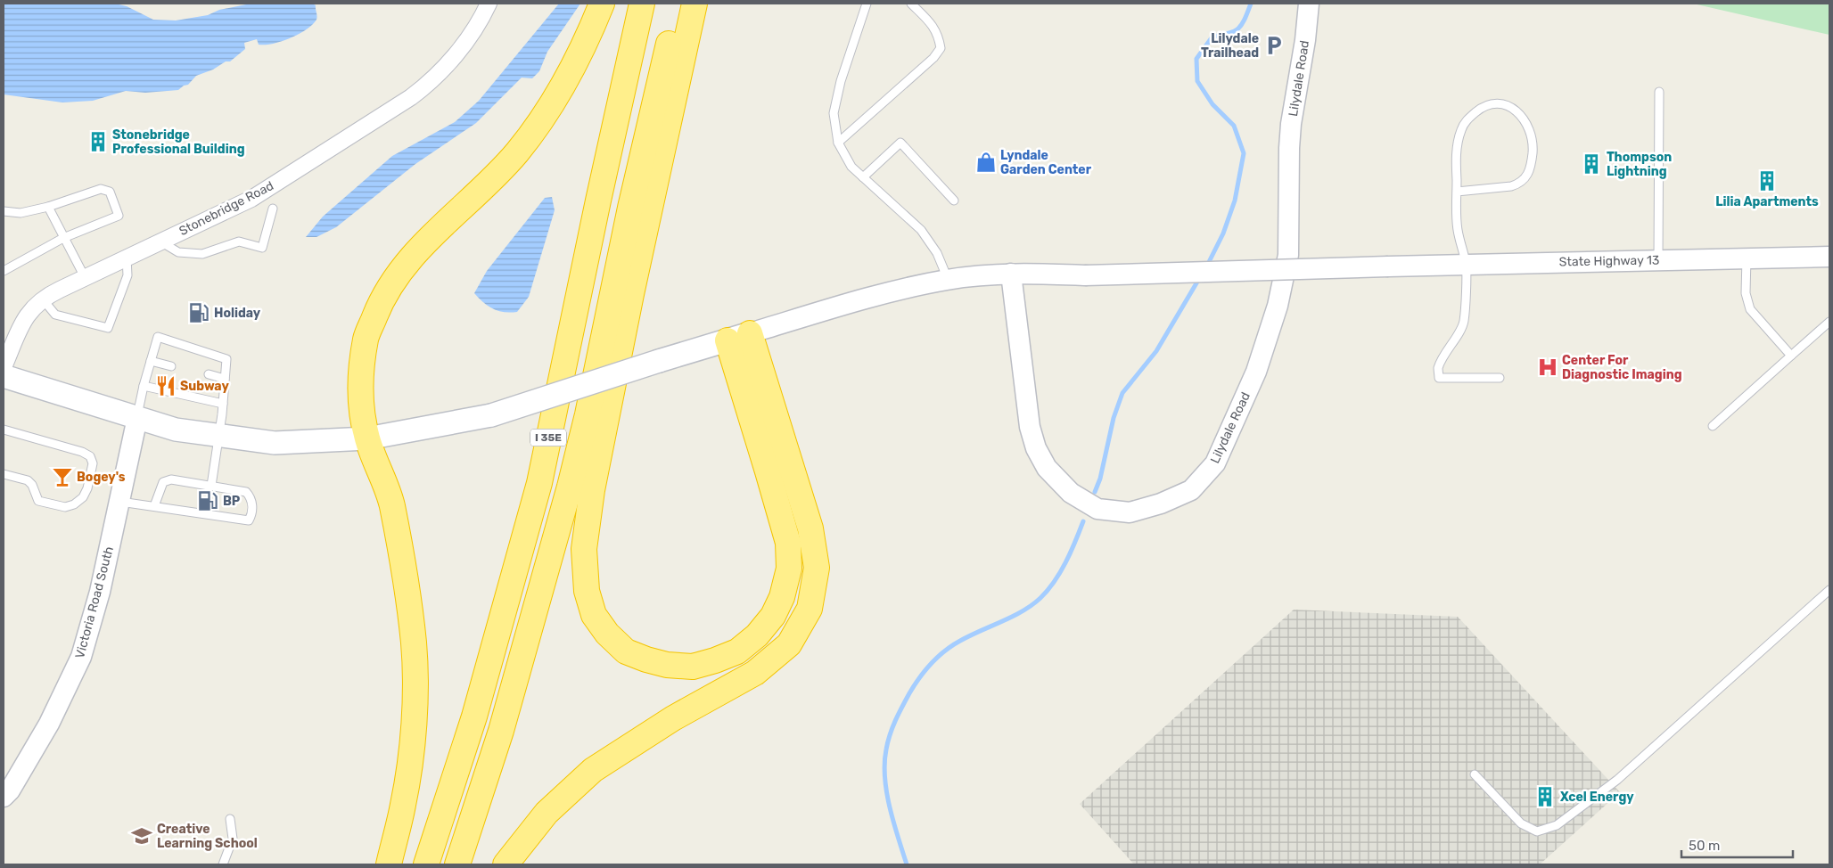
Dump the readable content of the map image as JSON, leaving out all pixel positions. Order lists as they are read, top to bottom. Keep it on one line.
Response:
{"streets":{"highway":["I 35E"],"street":["Lilydale Road","Stonebridge Road","State Highway 13","Victoria Road South"]},"crossings":[["Lilydale Road","State Highway 13"]],"places":{"parking":["Lilydale Trailhead"],"building":["Stonebridge Professional Building","Thompson Lightning","Lilia Apartments","Xcel Energy"],"shop":["Lyndale Garden Center"],"fuel station":["Holiday","BP"],"hospital":["Center For Diagnostic Imaging"],"restaurant":["Subway"],"bar":["Bogey's"],"school or university":["Creative Learning School"]},"scale_bar":"50 m"}
